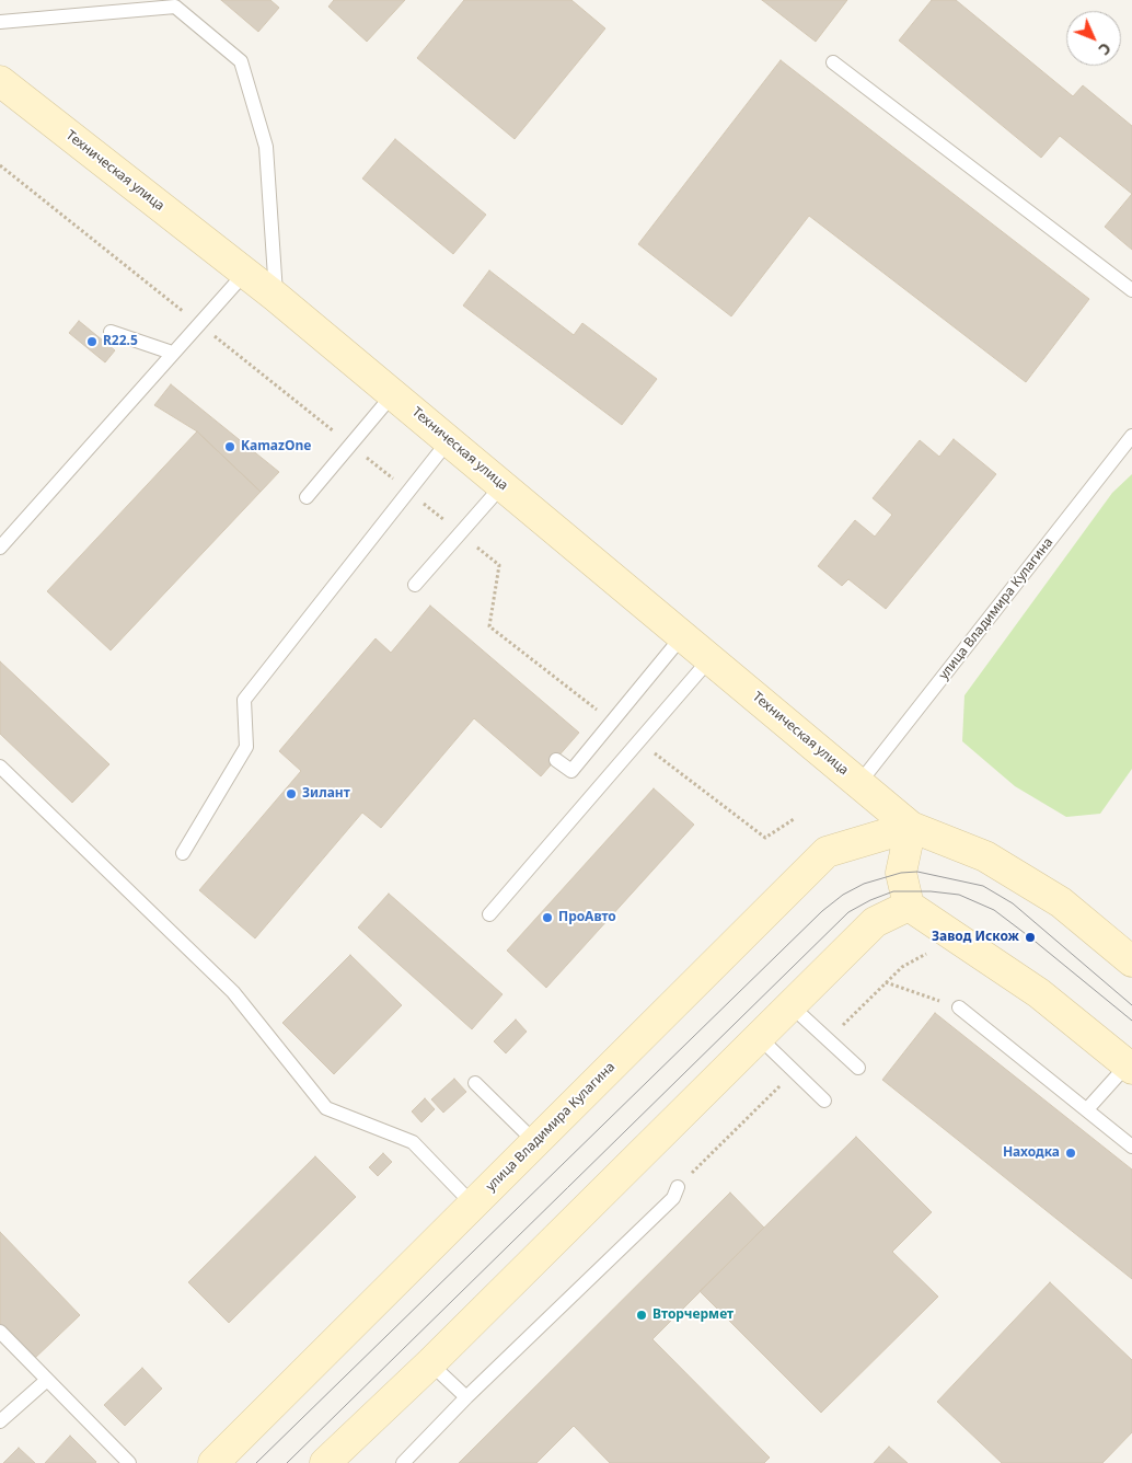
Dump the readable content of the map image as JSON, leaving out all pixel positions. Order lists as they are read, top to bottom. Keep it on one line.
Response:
{"streets":{"main road":["Техническая улица","улица Владимира Кулагина"]},"crossings":[["Техническая улица","улица Владимира Кулагина"]],"places":["R22.5","KamazOne","Зилант","ПроАвто","Завод Искож","Находка","Вторчермет"],"north":"bottom right"}
